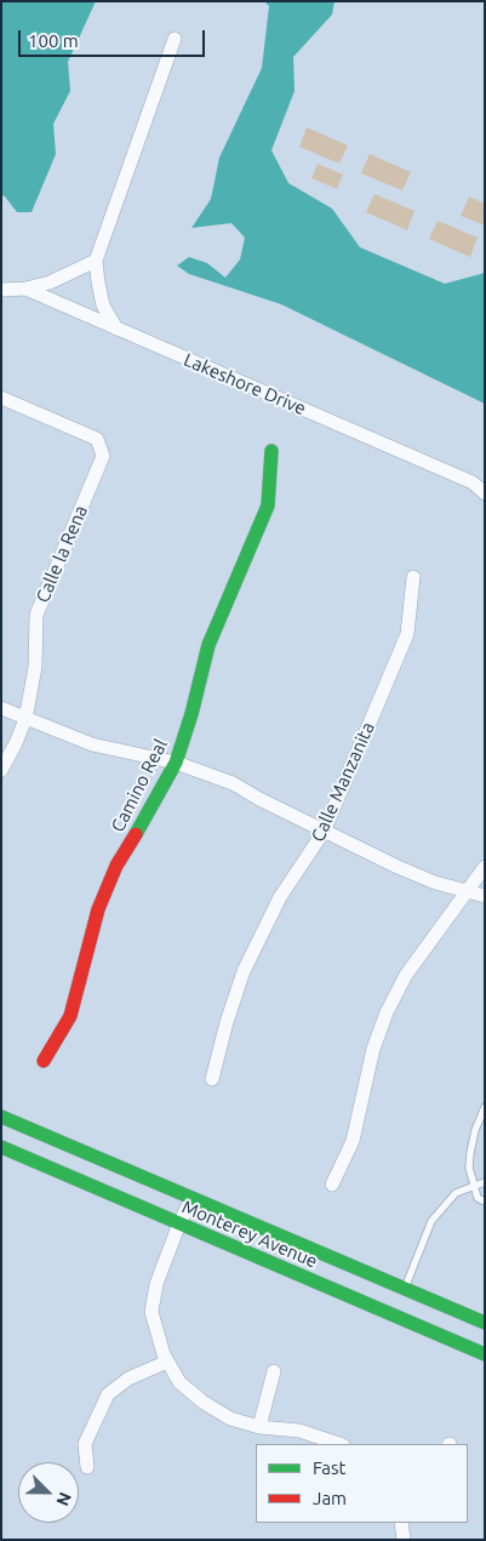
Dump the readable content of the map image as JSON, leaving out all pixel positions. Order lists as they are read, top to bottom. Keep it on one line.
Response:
{"streets":{"main road":["Camino Real","Monterey Avenue"],"street":["Lakeshore Drive","Calle la Rena","Calle Manzanita"]},"legend":["Fast","Jam"],"scale_bar":"100 m","north":"bottom right"}
